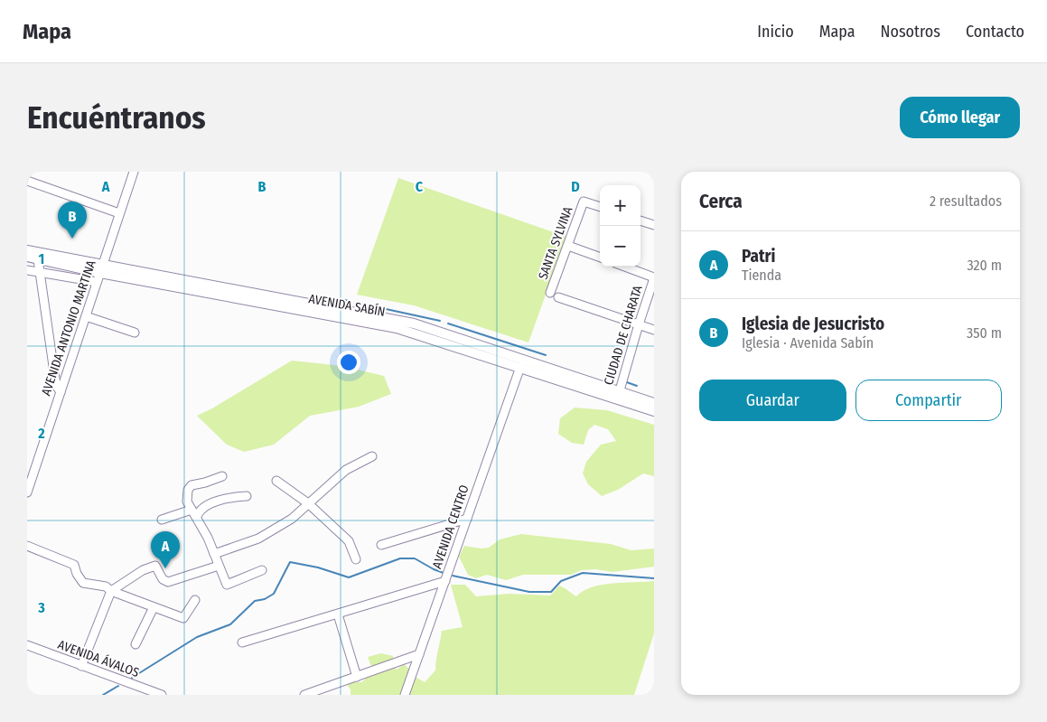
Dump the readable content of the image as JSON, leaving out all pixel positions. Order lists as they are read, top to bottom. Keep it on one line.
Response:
{"streets":{"main road":["AVENIDA SABÍN"],"street":["SANTA SYLVINA","AVENIDA ANTONIO MARTINA","CIUDAD DE CHARATA","AVENIDA CENTRO","AVENIDA ÁVALOS"]},"crossings":[["AVENIDA SABÍN","AVENIDA ANTONIO MARTINA"],["AVENIDA SABÍN","CIUDAD DE CHARATA"],["AVENIDA SABÍN","AVENIDA CENTRO"]],"page":{"header":"Mapa","nav":["Inicio","Mapa","Nosotros","Contacto"],"buttons":["Cómo llegar",["Guardar","Compartir"]],"title":"Encuéntranos","heading":["Cerca","2 resultados"],"map_buttons":["+","−"],"pins":["B","A"],"list":[{"mark":"A","name":"Patri","note":"Tienda","value":"320 m"},{"mark":"B","name":"Iglesia de Jesucristo","note":"Iglesia · Avenida Sabín","value":"350 m"}]},"grid":{"columns":["A","B","C","D"],"rows":["1","2","3"]}}
